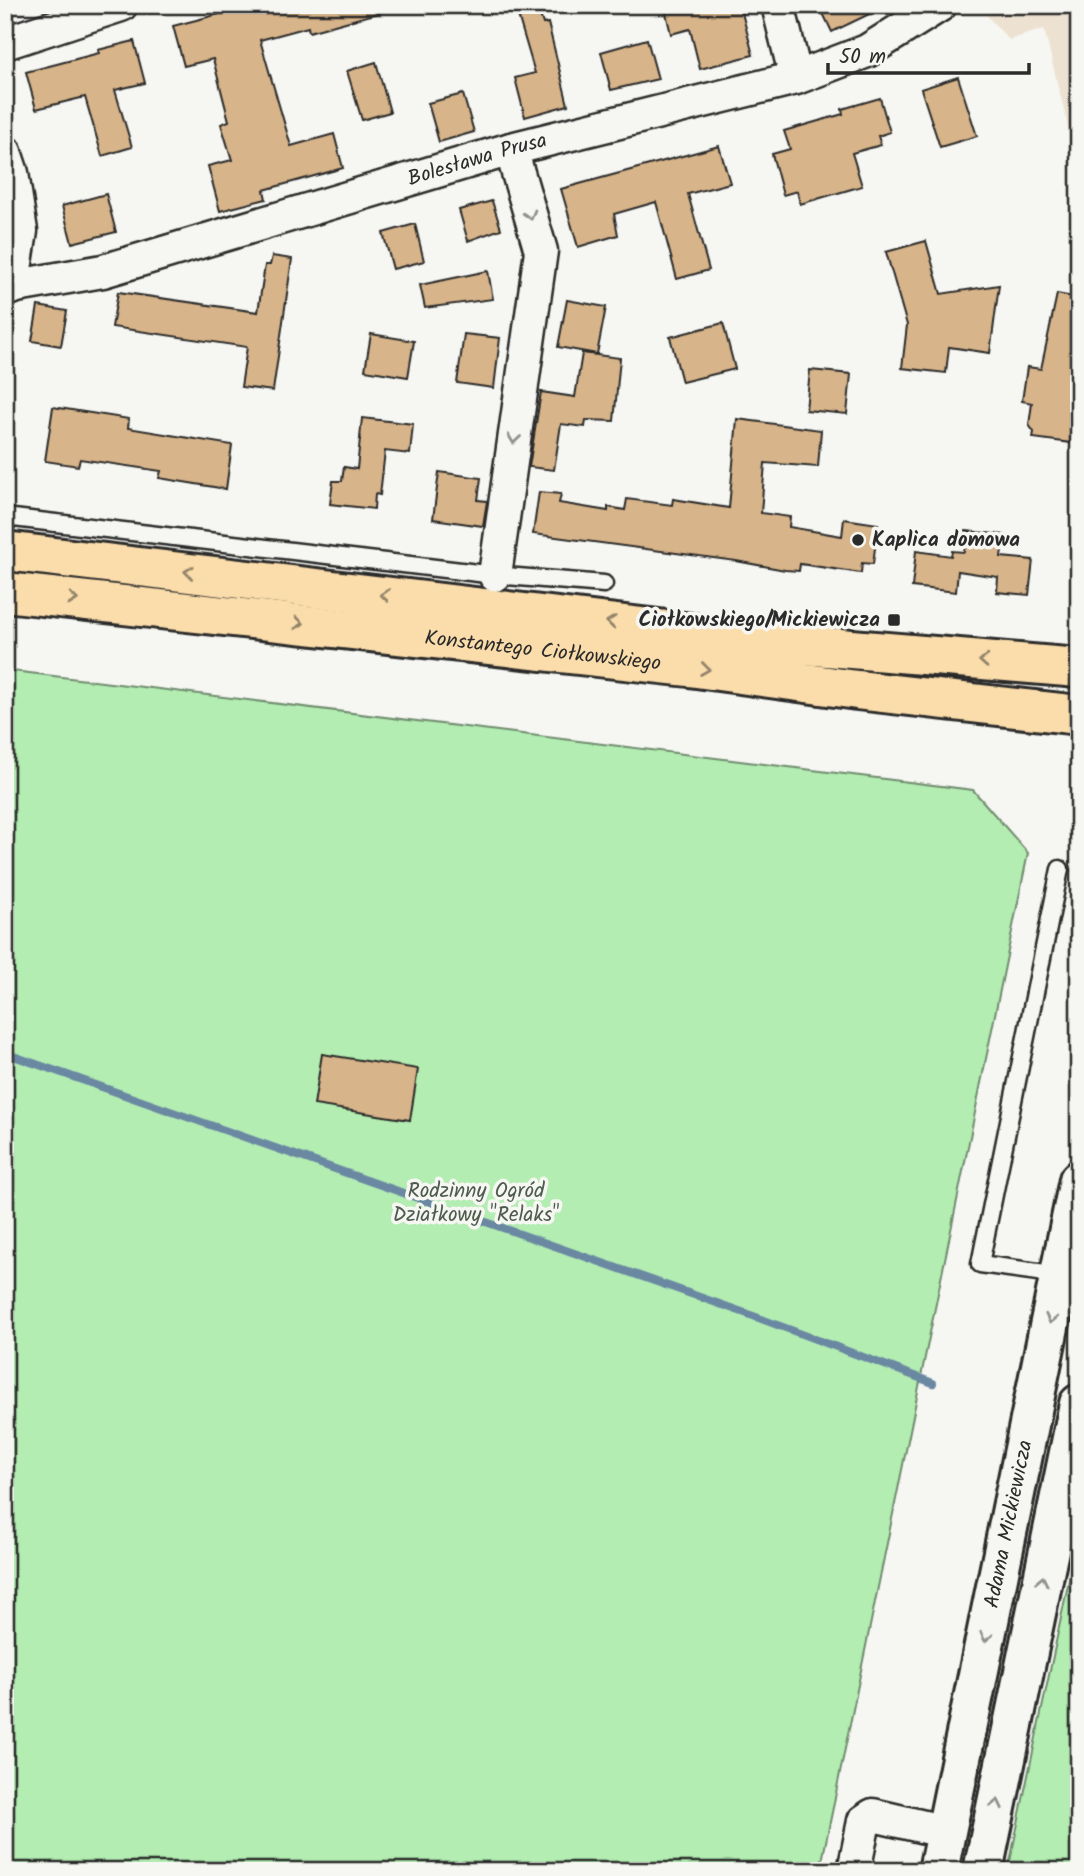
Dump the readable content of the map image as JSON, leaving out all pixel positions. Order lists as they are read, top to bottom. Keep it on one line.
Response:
{"streets":{"main road":["Konstantego Ciołkowskiego"],"street":["Bolesława Prusa","Adama Mickiewicza"]},"parks":["Rodzinny Ogród Działkowy \"Relaks\""],"places":{"other":["Kaplica domowa"],"transit":["Ciołkowskiego/Mickiewicza"]},"scale_bar":"50 m"}
